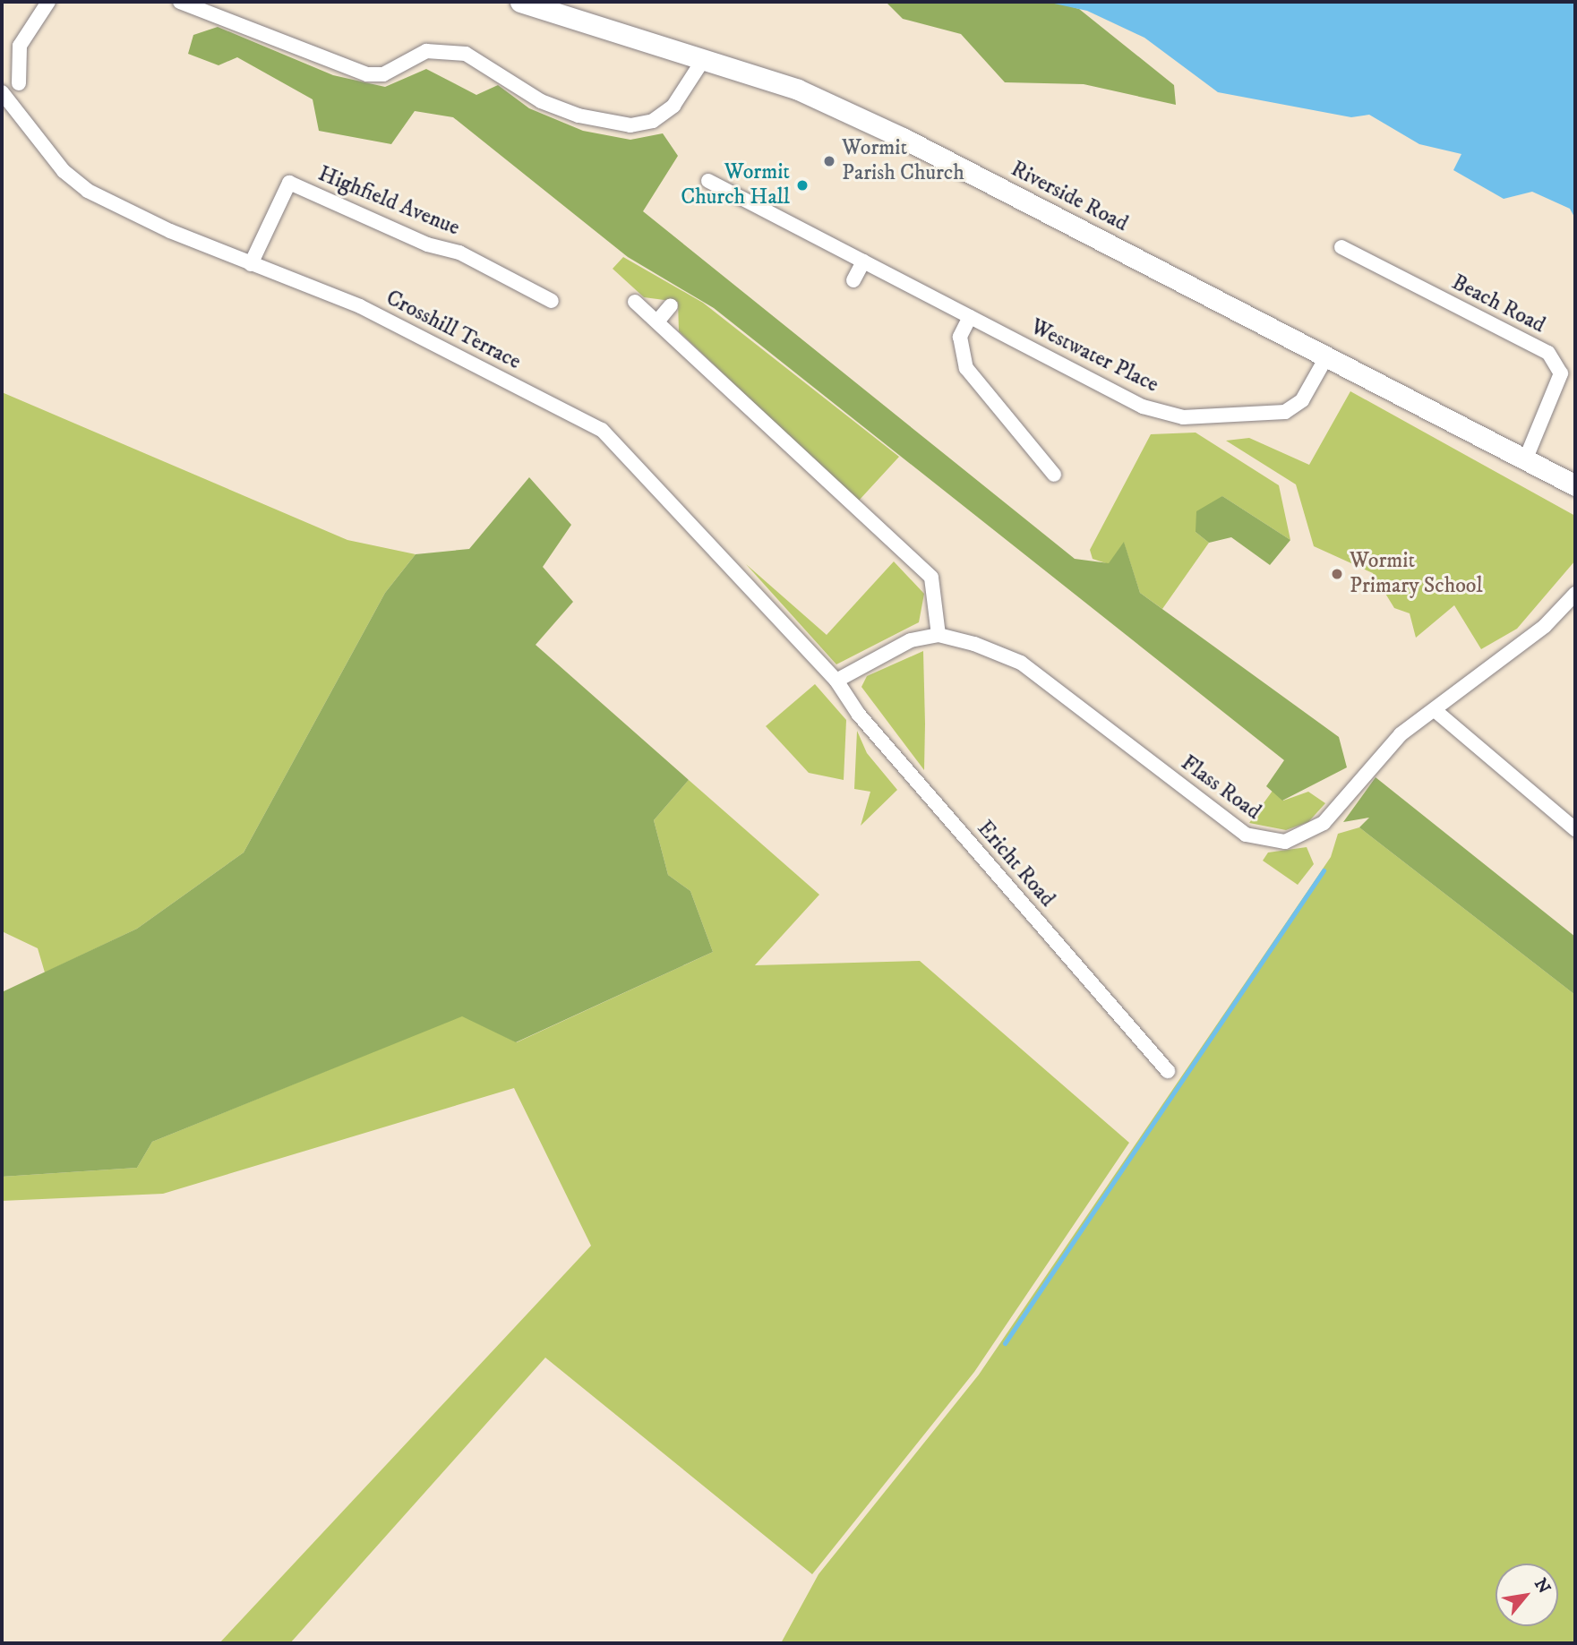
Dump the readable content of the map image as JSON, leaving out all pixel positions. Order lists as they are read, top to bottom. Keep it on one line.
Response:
{"streets":{"main road":["Riverside Road"],"street":["Highfield Avenue","Beach Road","Crosshill Terrace","Westwater Place","Flass Road","Ericht Road"]},"crossings":[["Riverside Road","Beach Road"],["Riverside Road","Westwater Place"],["Highfield Avenue","Crosshill Terrace"],["Crosshill Terrace","Ericht Road"]],"places":["Wormit Parish Church","Wormit Church Hall","Wormit Primary School"],"north":"top right"}
